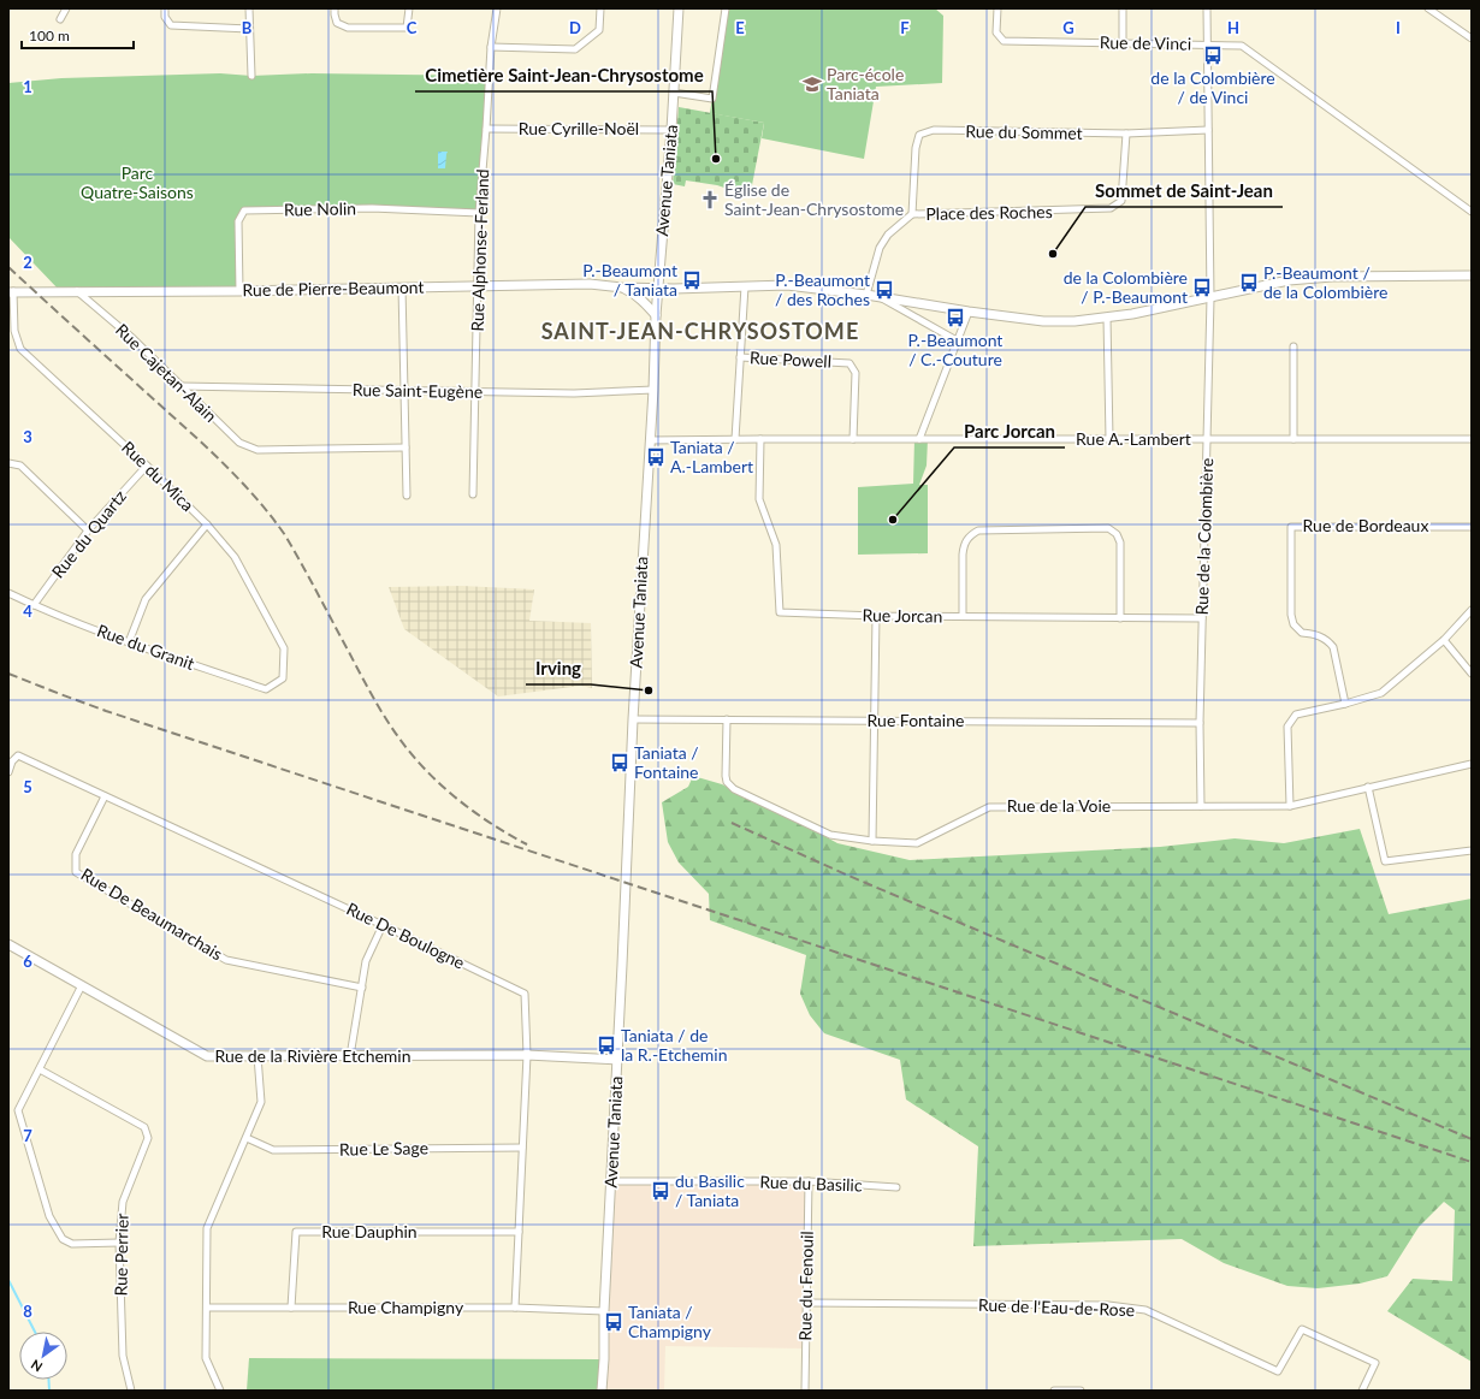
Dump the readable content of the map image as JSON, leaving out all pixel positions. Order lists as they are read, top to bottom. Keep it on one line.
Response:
{"streets":{"main road":["Avenue Taniata","Rue de Pierre-Beaumont","Rue de la Rivière Etchemin"],"street":["Rue de Vinci","Rue Cyrille-Noël","Rue du Sommet","Rue Nolin","Place des Roches","Rue Alphonse-Ferland","Rue Powell","Rue Cajetan-Alain","Rue Saint-Eugène","Rue A.-Lambert","Rue du Mica","Rue de Bordeaux","Rue du Quartz","Rue de la Colombière","Rue Jorcan","Rue du Granit","Rue Fontaine","Rue de la Voie","Rue De Beaumarchais","Rue De Boulogne","Rue Le Sage","Rue du Basilic","Rue Dauphin","Rue Perrier","Rue du Fenouil","Rue Champigny","Rue de l'Eau-de-Rose"]},"crossings":[["Rue de Vinci","Rue de la Colombière"],["Rue Cyrille-Noël","Avenue Taniata"],["Rue Cyrille-Noël","Rue Alphonse-Ferland"],["Rue du Sommet","Place des Roches"],["Rue du Sommet","Rue de la Colombière"],["Avenue Taniata","Rue de Pierre-Beaumont"],["Avenue Taniata","Rue Saint-Eugène"],["Avenue Taniata","Rue A.-Lambert"],["Avenue Taniata","Rue Fontaine"],["Avenue Taniata","Rue de la Rivière Etchemin"],["Avenue Taniata","Rue du Basilic"],["Avenue Taniata","Rue Champigny"],["Rue Nolin","Rue Alphonse-Ferland"],["Rue Nolin","Rue de Pierre-Beaumont"],["Place des Roches","Rue de Pierre-Beaumont"],["Rue Alphonse-Ferland","Rue de Pierre-Beaumont"],["Rue Alphonse-Ferland","Rue Saint-Eugène"],["Rue de Pierre-Beaumont","Rue Cajetan-Alain"],["Rue de Pierre-Beaumont","Rue du Mica"],["Rue de Pierre-Beaumont","Rue de la Colombière"],["Rue Powell","Rue A.-Lambert"],["Rue Cajetan-Alain","Rue Saint-Eugène"],["Rue A.-Lambert","Rue de la Colombière"],["Rue A.-Lambert","Rue Jorcan"],["Rue du Mica","Rue du Quartz"],["Rue du Mica","Rue du Granit"],["Rue du Quartz","Rue du Granit"],["Rue de la Colombière","Rue Jorcan"],["Rue de la Colombière","Rue Fontaine"],["Rue de la Colombière","Rue de la Voie"],["Rue Fontaine","Rue de la Voie"],["Rue De Beaumarchais","Rue De Boulogne"],["Rue De Boulogne","Rue de la Rivière Etchemin"],["Rue De Boulogne","Rue Le Sage"],["Rue De Boulogne","Rue Dauphin"],["Rue De Boulogne","Rue Champigny"],["Rue du Basilic","Rue du Fenouil"],["Rue Dauphin","Rue Champigny"],["Rue du Fenouil","Rue de l'Eau-de-Rose"]],"districts":["SAINT-JEAN-CHRYSOSTOME"],"parks":["Parc Quatre-Saisons"],"places":{"bus stop":["de la Colombière / de Vinci","P.-Beaumont / Taniata","P.-Beaumont / de la Colombière","de la Colombière / P.-Beaumont","P.-Beaumont / des Roches","P.-Beaumont / C.-Couture","Taniata / A.-Lambert","Taniata / Fontaine","Taniata / de la R.-Etchemin","du Basilic / Taniata","Taniata / Champigny"],"school or university":["Parc-école Taniata"],"other":["Cimetière Saint-Jean-Chrysostome","Sommet de Saint-Jean","Parc Jorcan","Irving"],"church":["Église de Saint-Jean-Chrysostome"]},"scale_bar":"100 m","north":"bottom left","grid":{"columns":["B","C","D","E","F","G","H","I"],"rows":["1","2","3","4","5","6","7","8"]}}
